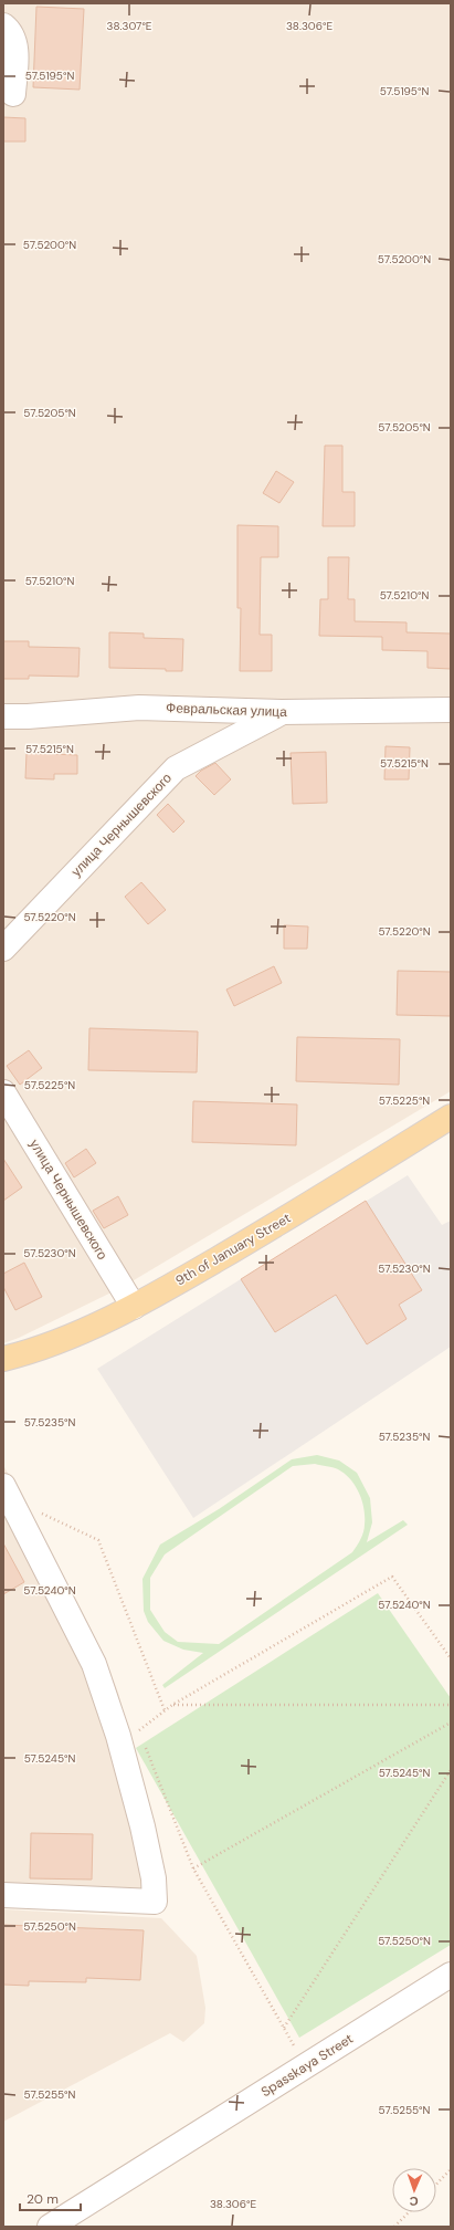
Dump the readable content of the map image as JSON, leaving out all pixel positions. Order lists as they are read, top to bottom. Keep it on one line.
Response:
{"streets":{"main road":["9th of January Street"],"street":["Февральская улица","улица Чернышевского","Spasskaya Street"]},"crossings":[["Февральская улица","улица Чернышевского"],["улица Чернышевского","9th of January Street"]],"scale_bar":"20 m","north":"bottom","coordinates":["38.307°E","38.306°E","57.5195°N","57.5200°N","57.5205°N","57.5210°N","57.5215°N","57.5220°N","57.5225°N","57.5230°N","57.5235°N","57.5240°N","57.5245°N","57.5250°N","57.5255°N"]}
